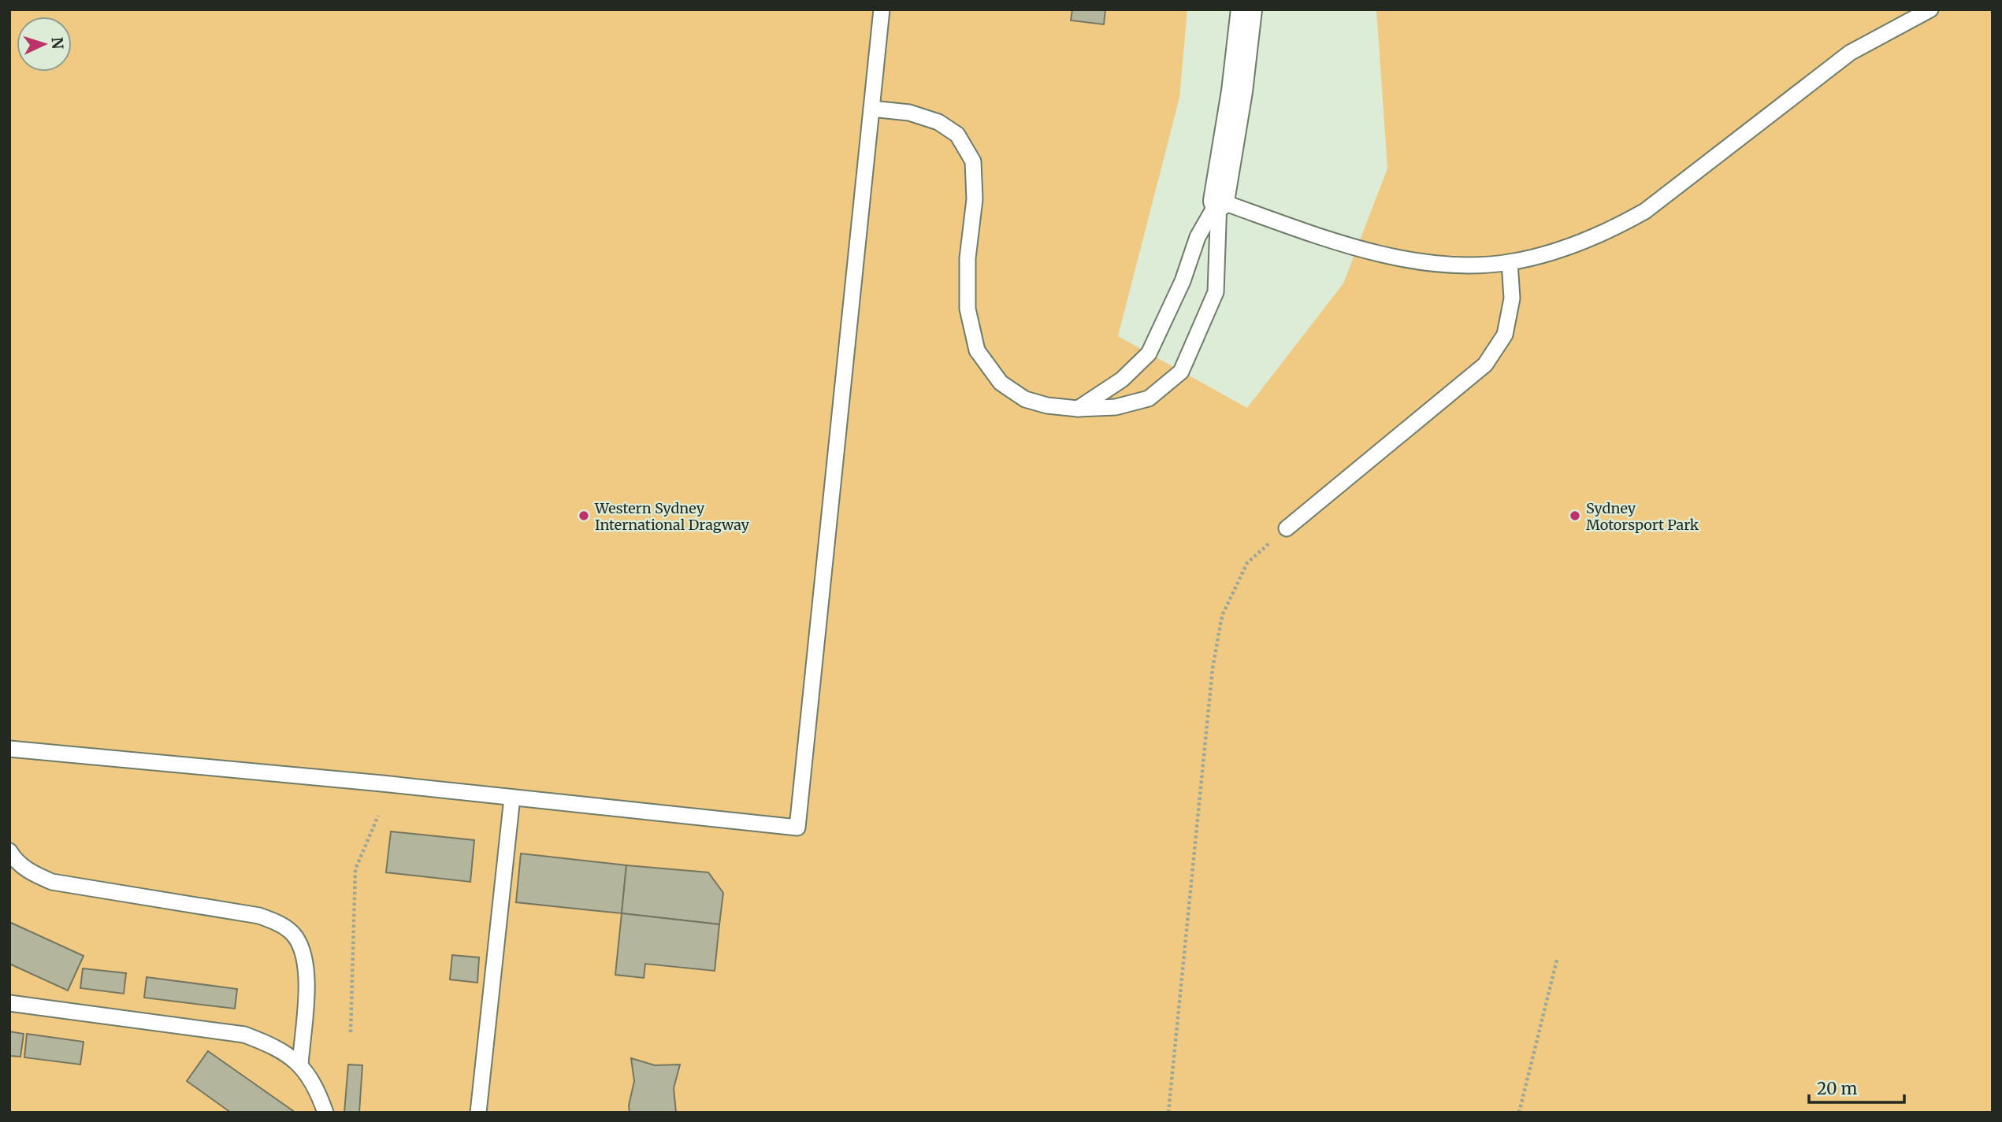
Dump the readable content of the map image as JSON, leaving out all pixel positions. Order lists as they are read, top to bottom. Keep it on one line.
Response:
{"places":["Western Sydney International Dragway","Sydney Motorsport Park"],"scale_bar":"20 m","north":"right"}
